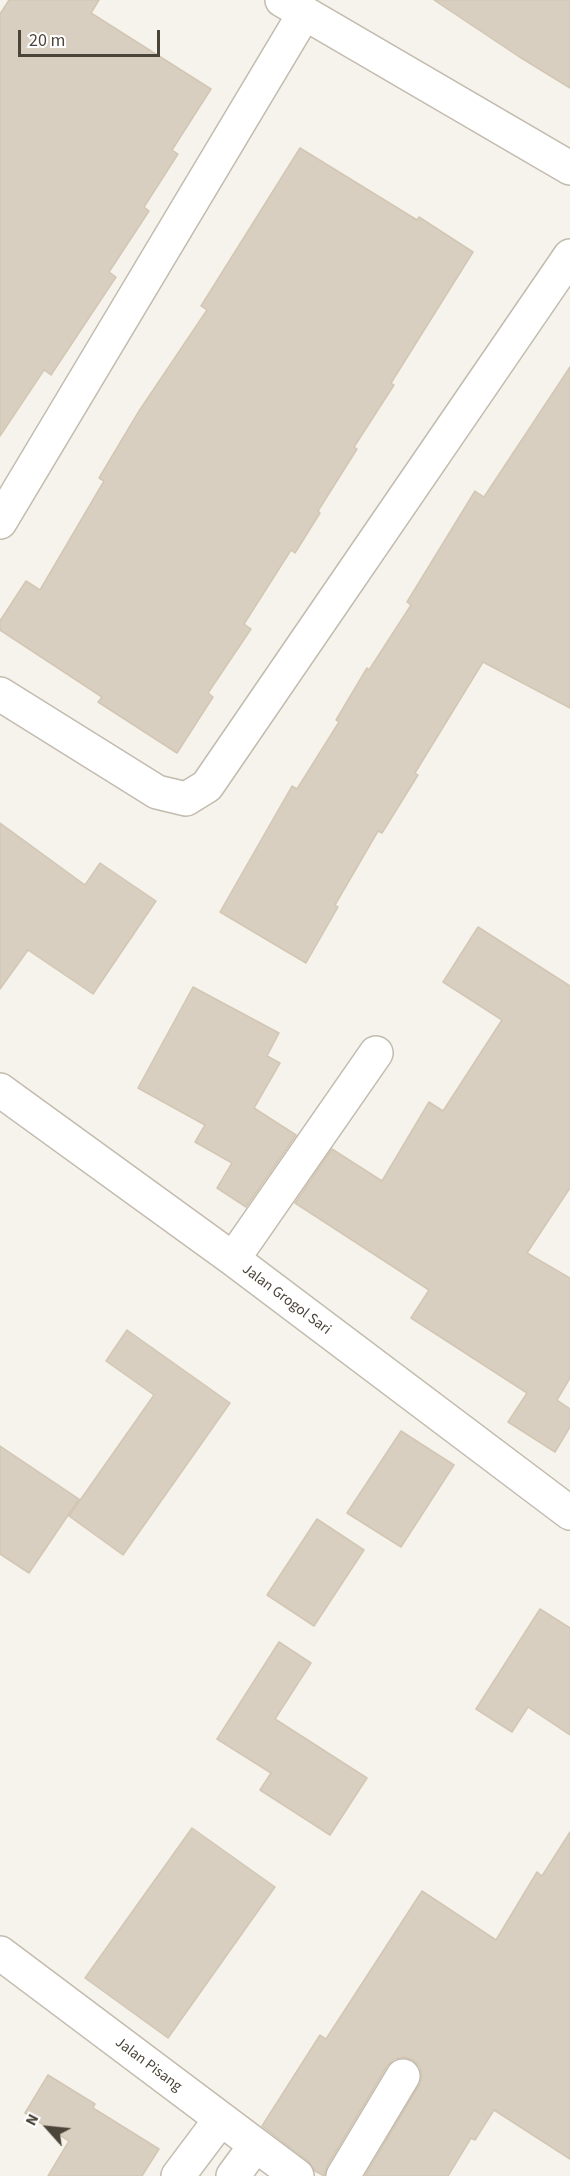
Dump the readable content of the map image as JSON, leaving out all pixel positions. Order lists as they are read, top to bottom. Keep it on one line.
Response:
{"streets":{"street":["Jalan Grogol Sari","Jalan Pisang"]},"scale_bar":"20 m","north":"top left"}
